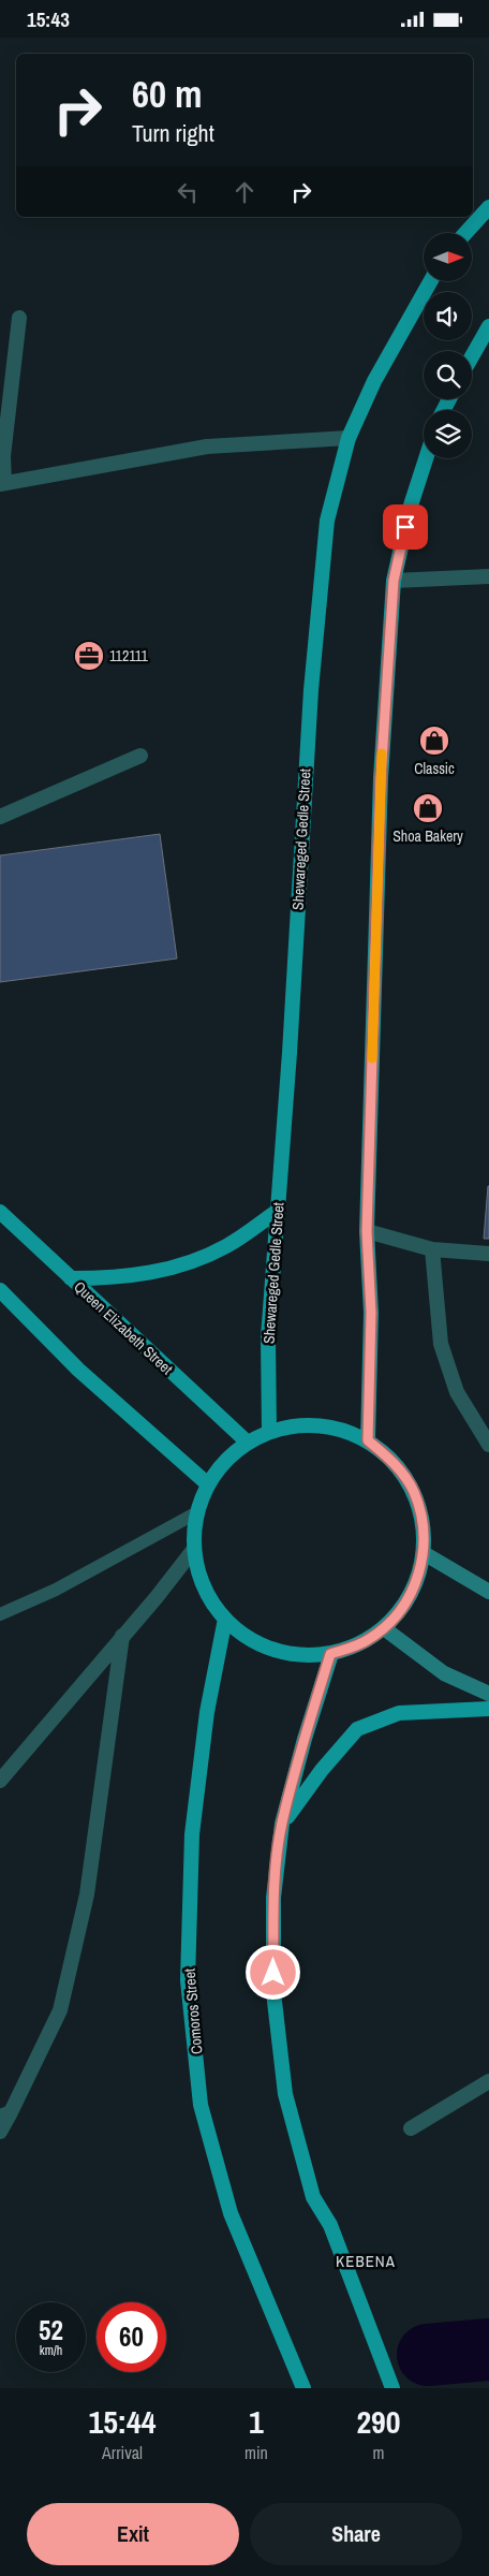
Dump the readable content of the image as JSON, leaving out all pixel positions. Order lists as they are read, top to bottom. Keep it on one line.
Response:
{"streets":{"main road":["Shewareged Gedle Street","Queen Elizabeth Street","Comoros Street"]},"districts":["KEBENA"],"places":{"office":["112111"],"shop":["Classic","Shoa Bakery"]},"north":"right","page":{"status":"15:43","turn":["60 m","Turn right"],"speed":"52 km/h","limit":"60","eta":["15:44","Arrival","1","min","290","m"],"buttons":["Exit","Share"]}}
